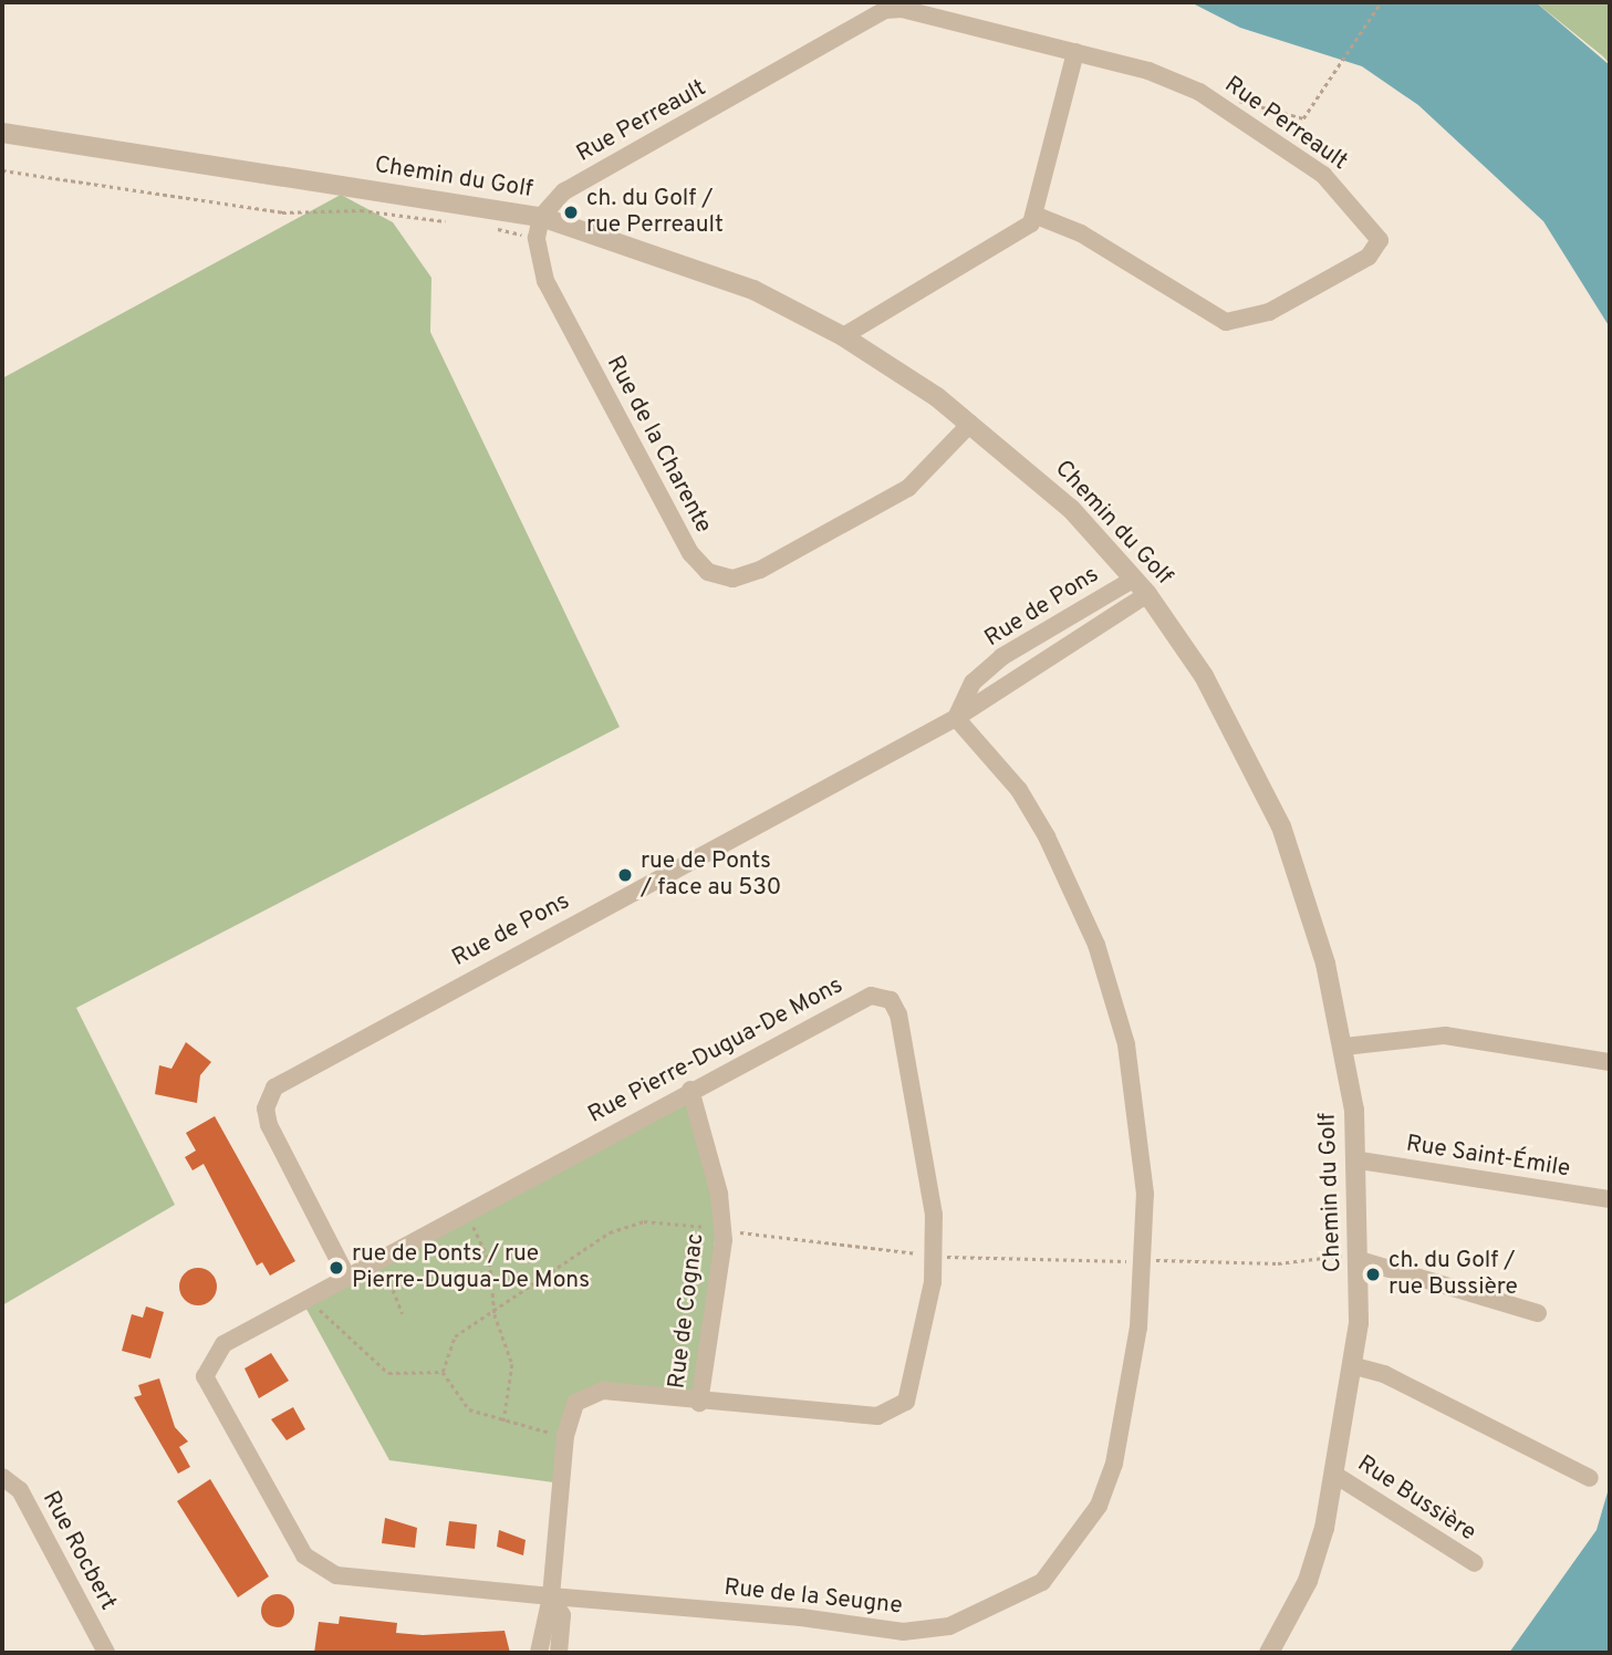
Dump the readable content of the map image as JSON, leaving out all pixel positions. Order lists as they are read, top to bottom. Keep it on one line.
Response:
{"streets":{"street":["Rue Perreault","Chemin du Golf","Rue de la Charente","Rue de Pons","Rue Pierre-Dugua-De Mons","Rue Saint-Émile","Rue de Cognac","Rue Bussière","Rue Rocbert","Rue de la Seugne"]},"crossings":[["Rue Perreault","Chemin du Golf"],["Rue Perreault","Rue de la Charente"],["Chemin du Golf","Rue de la Charente"],["Chemin du Golf","Rue de Pons"],["Chemin du Golf","Rue Saint-Émile"],["Chemin du Golf","Rue Bussière"],["Rue de Pons","Rue Pierre-Dugua-De Mons"],["Rue de Pons","Rue de la Seugne"],["Rue Pierre-Dugua-De Mons","Rue de Cognac"],["Rue Pierre-Dugua-De Mons","Rue de la Seugne"]],"places":["ch. du Golf / rue Perreault","rue de Ponts / face au 530","rue de Ponts / rue Pierre-Dugua-De Mons","ch. du Golf / rue Bussière"]}
